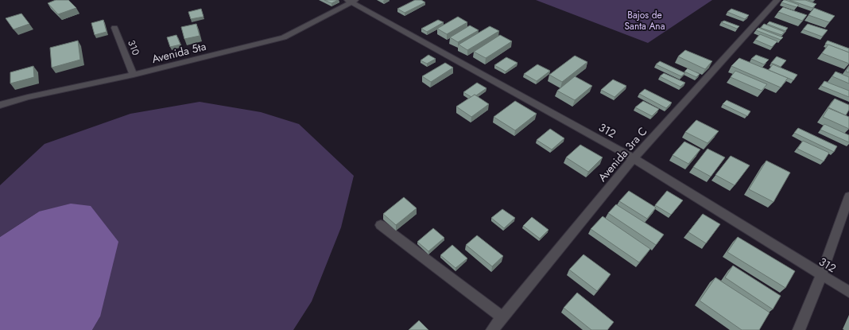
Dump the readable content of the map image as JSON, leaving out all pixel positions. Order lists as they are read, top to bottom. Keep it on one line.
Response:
{"streets":{"street":["310","Avenida 5ta","312","Avenida 3ra C"]},"crossings":[["310","Avenida 5ta"],["Avenida 5ta","312"],["312","Avenida 3ra C"]],"parks":["Bajos de Santa Ana"]}
